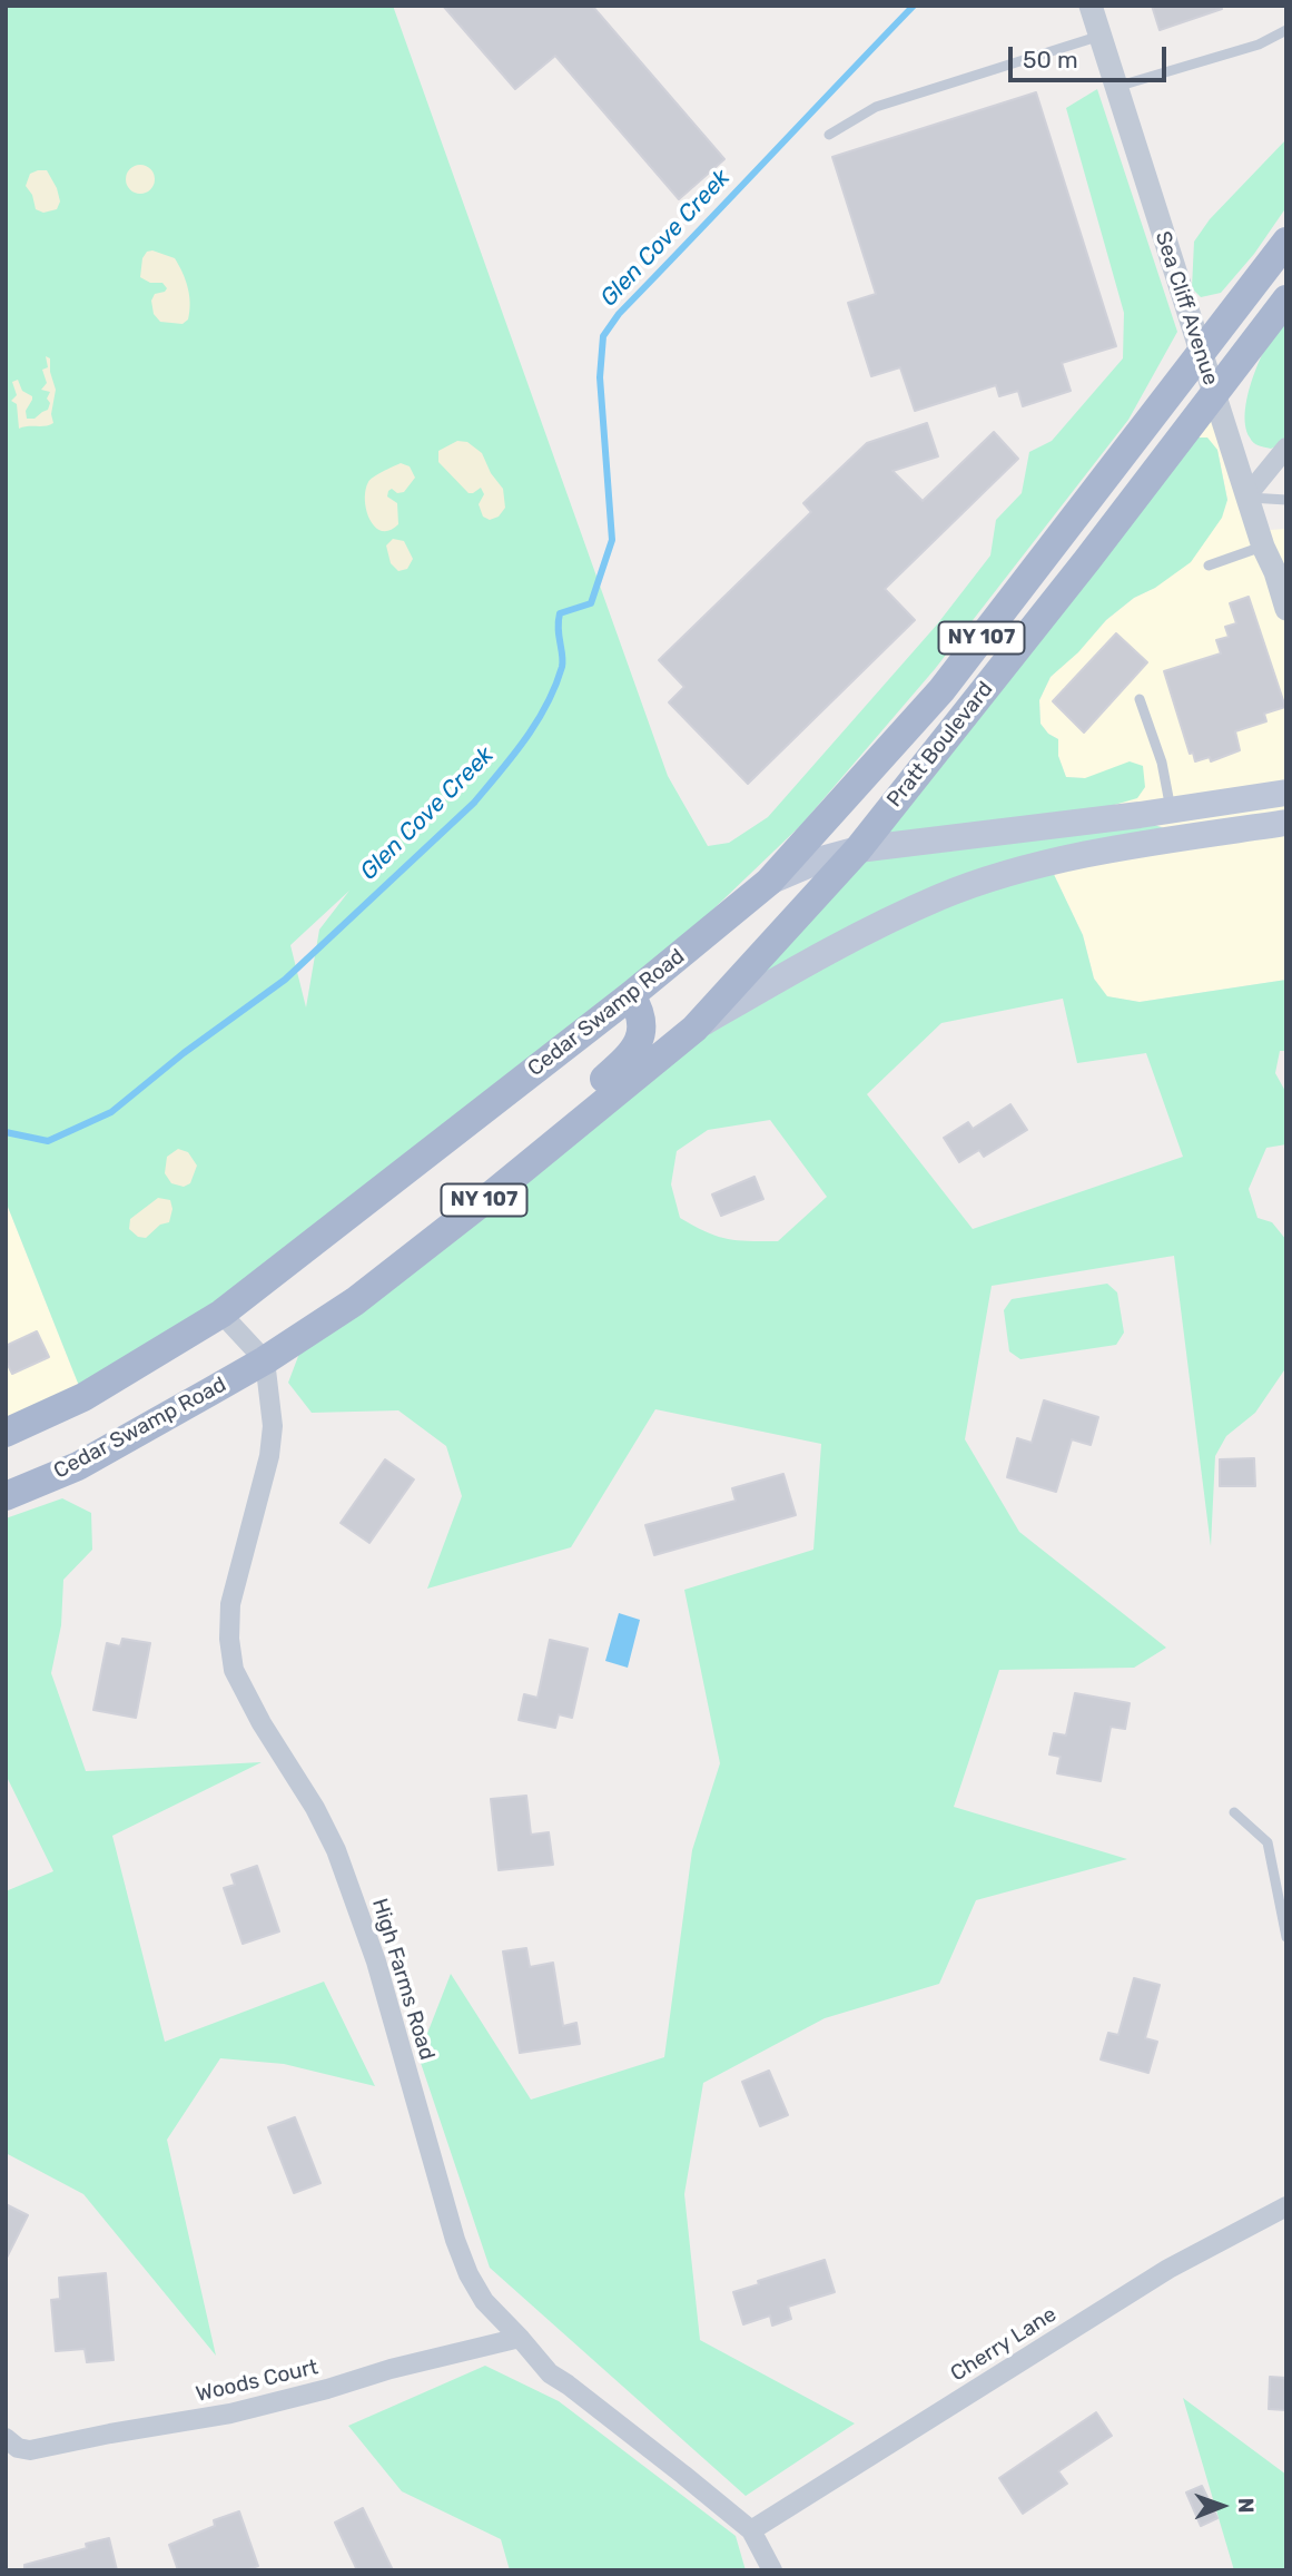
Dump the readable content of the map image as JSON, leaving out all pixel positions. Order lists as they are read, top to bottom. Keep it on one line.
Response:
{"streets":{"main road":["NY 107","Pratt Boulevard","Cedar Swamp Road"],"street":["Sea Cliff Avenue","High Farms Road","Cherry Lane","Woods Court"]},"crossings":[["Pratt Boulevard","Cedar Swamp Road"],["Cedar Swamp Road","High Farms Road"],["High Farms Road","Cherry Lane"],["High Farms Road","Woods Court"]],"water":["Glen Cove Creek"],"scale_bar":"50 m","north":"right"}
